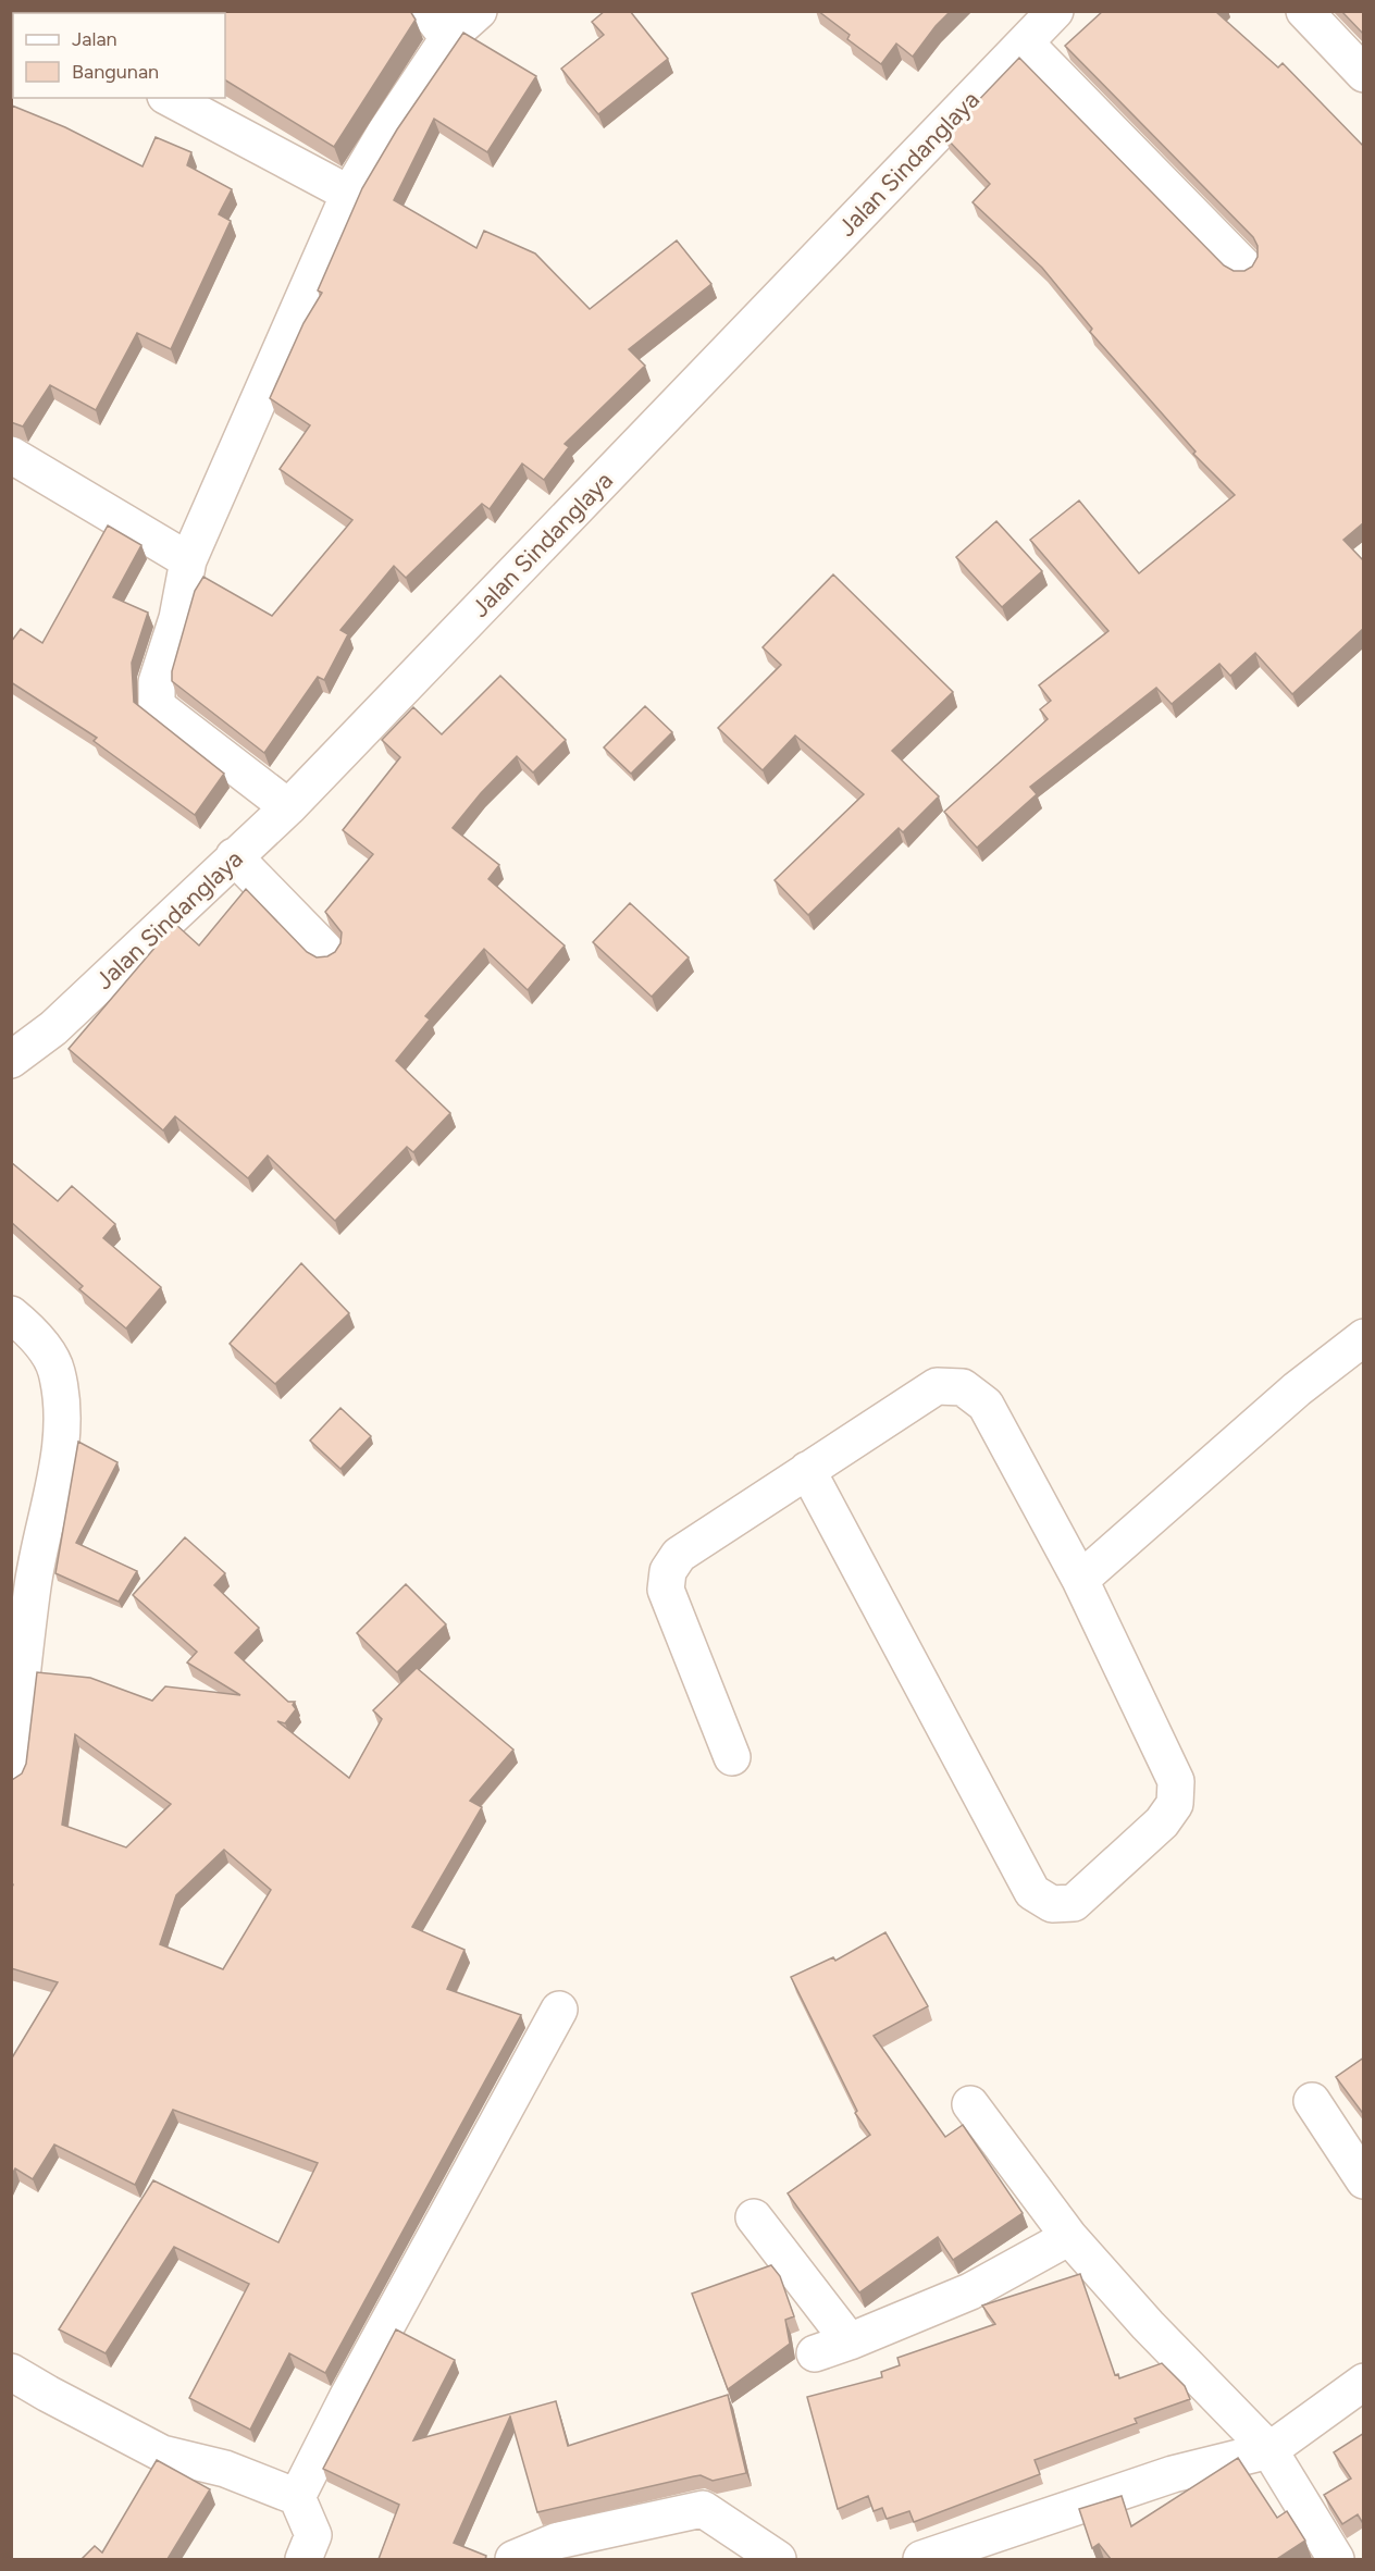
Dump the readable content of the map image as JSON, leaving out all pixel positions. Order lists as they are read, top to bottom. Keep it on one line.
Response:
{"streets":{"street":["Jalan Sindanglaya"]},"legend":["Jalan","Bangunan"]}
